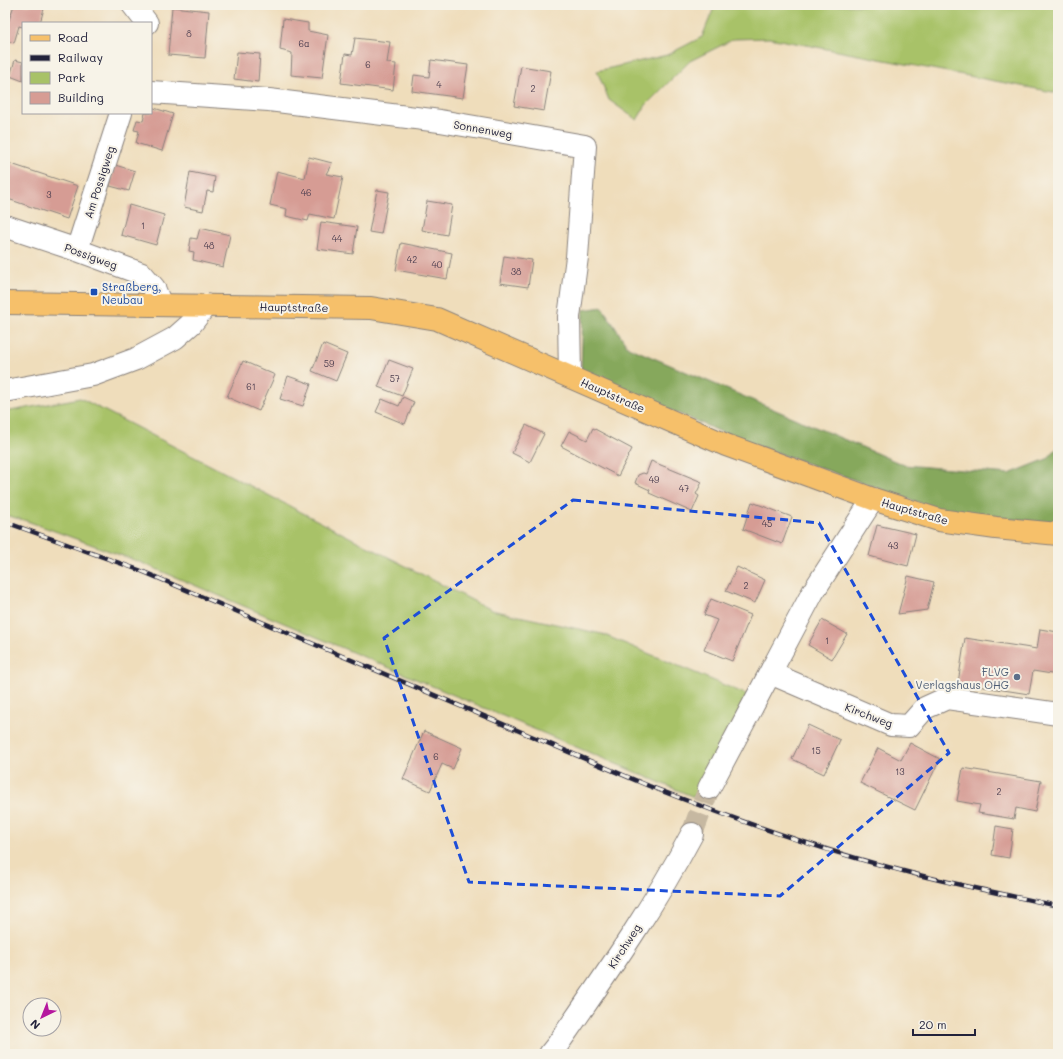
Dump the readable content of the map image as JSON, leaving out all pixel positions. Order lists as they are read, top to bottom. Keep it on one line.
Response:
{"streets":{"main road":["Hauptstraße"],"street":["Sonnenweg","Am Possigweg","Possigweg","Kirchweg"]},"crossings":[["Sonnenweg","Hauptstraße"],["Am Possigweg","Possigweg"],["Possigweg","Hauptstraße"]],"places":{"transit":["Straßberg, Neubau"],"other":["FLVG Verlagshaus OHG"]},"house_numbers":["8","6a","6","4","2","46","3","1","44","48","42","40","38","59","57","61","49","47","45","43","2","1","15","6","13","2"],"legend":["Road","Railway","Park","Building"],"scale_bar":"20 m","north":"bottom left"}
